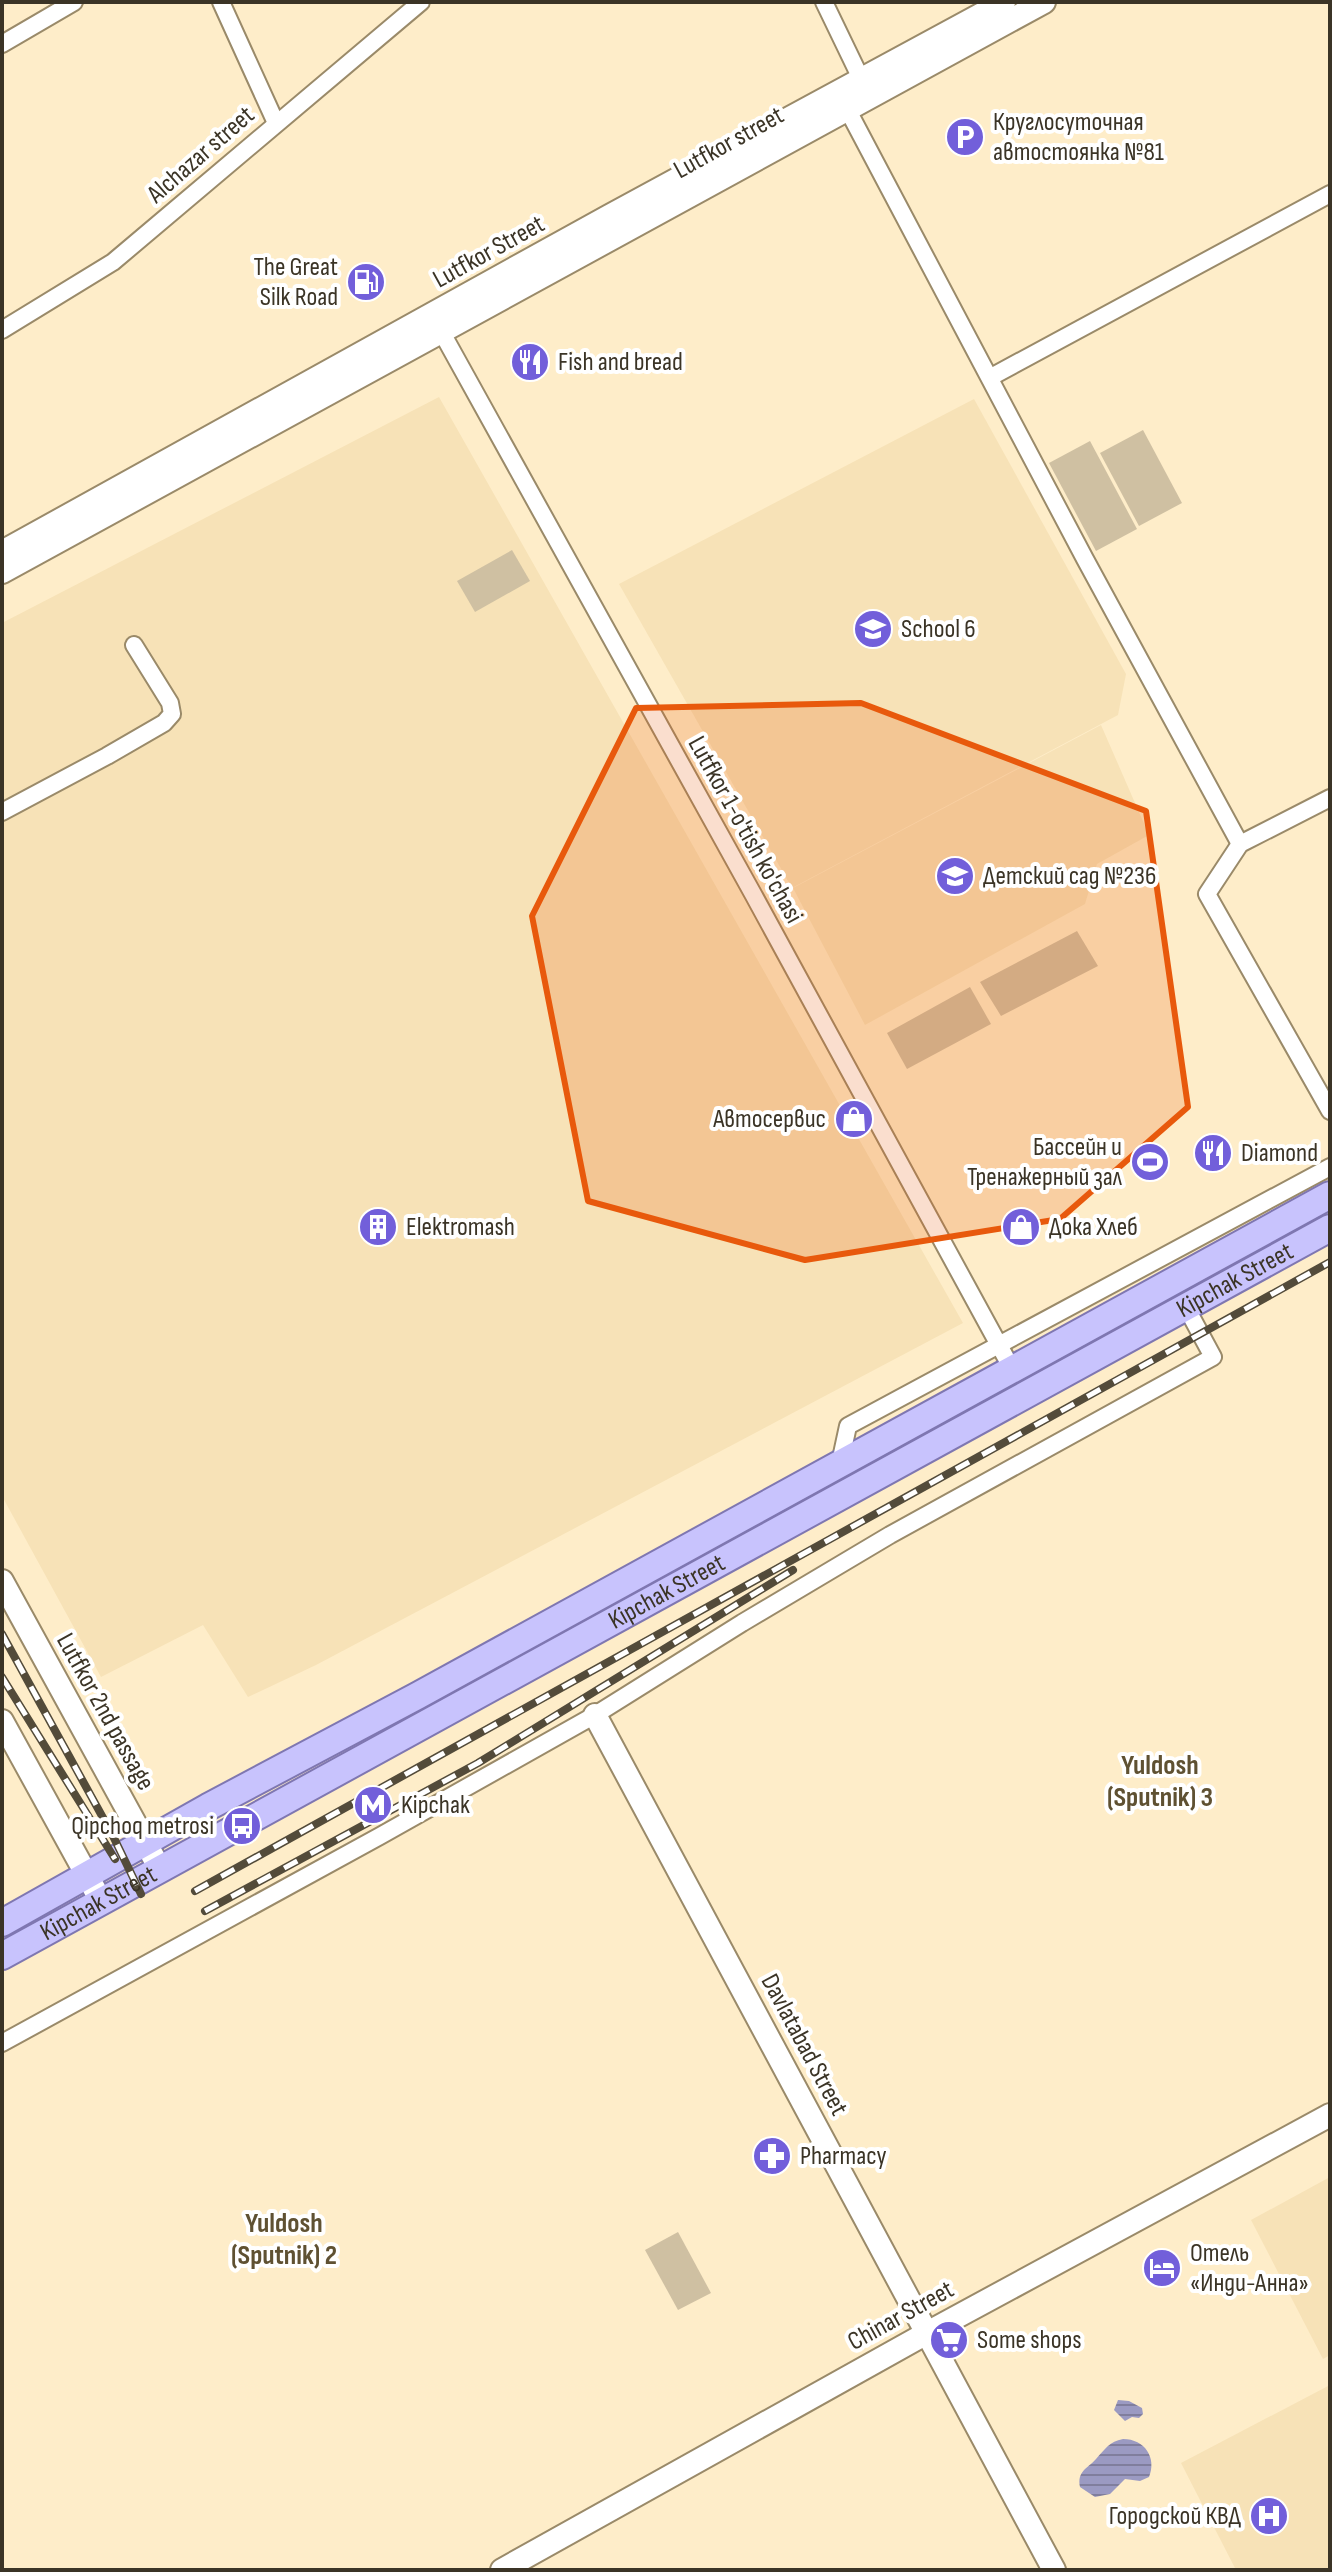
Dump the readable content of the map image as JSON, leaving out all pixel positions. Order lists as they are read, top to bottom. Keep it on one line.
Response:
{"streets":{"main road":["Lutfkor street","Lutfkor Street","Kipchak Street","Lutfkor 2nd passage","Davlatabad Street","Chinar Street"],"street":["Alchazar street","Lutfkor 1-o'tish ko'chasi"]},"crossings":[["Lutfkor street","Lutfkor Street"],["Lutfkor street","Lutfkor 1-o'tish ko'chasi"],["Lutfkor Street","Lutfkor 1-o'tish ko'chasi"],["Lutfkor 1-o'tish ko'chasi","Kipchak Street"],["Kipchak Street","Lutfkor 2nd passage"],["Davlatabad Street","Chinar Street"]],"districts":["Yuldosh (Sputnik) 3","Yuldosh (Sputnik) 2"],"places":{"parking":["Круглосуточная автостоянка №81"],"fuel station":["The Great Silk Road"],"restaurant":["Fish and bread","Diamond"],"school or university":["School 6","Детский сад №236"],"shop":["Автосервис","Дока Хлеб"],"sports":["Бассейн и Тренажерный зал"],"building":["Elektromash"],"metro station":["Kipchak"],"bus stop":["Qipchoq metrosi"],"pharmacy":["Pharmacy"],"hotel":["Отель «Инди-Анна»"],"supermarket":["Some shops"],"hospital":["Городской КВД"]}}
